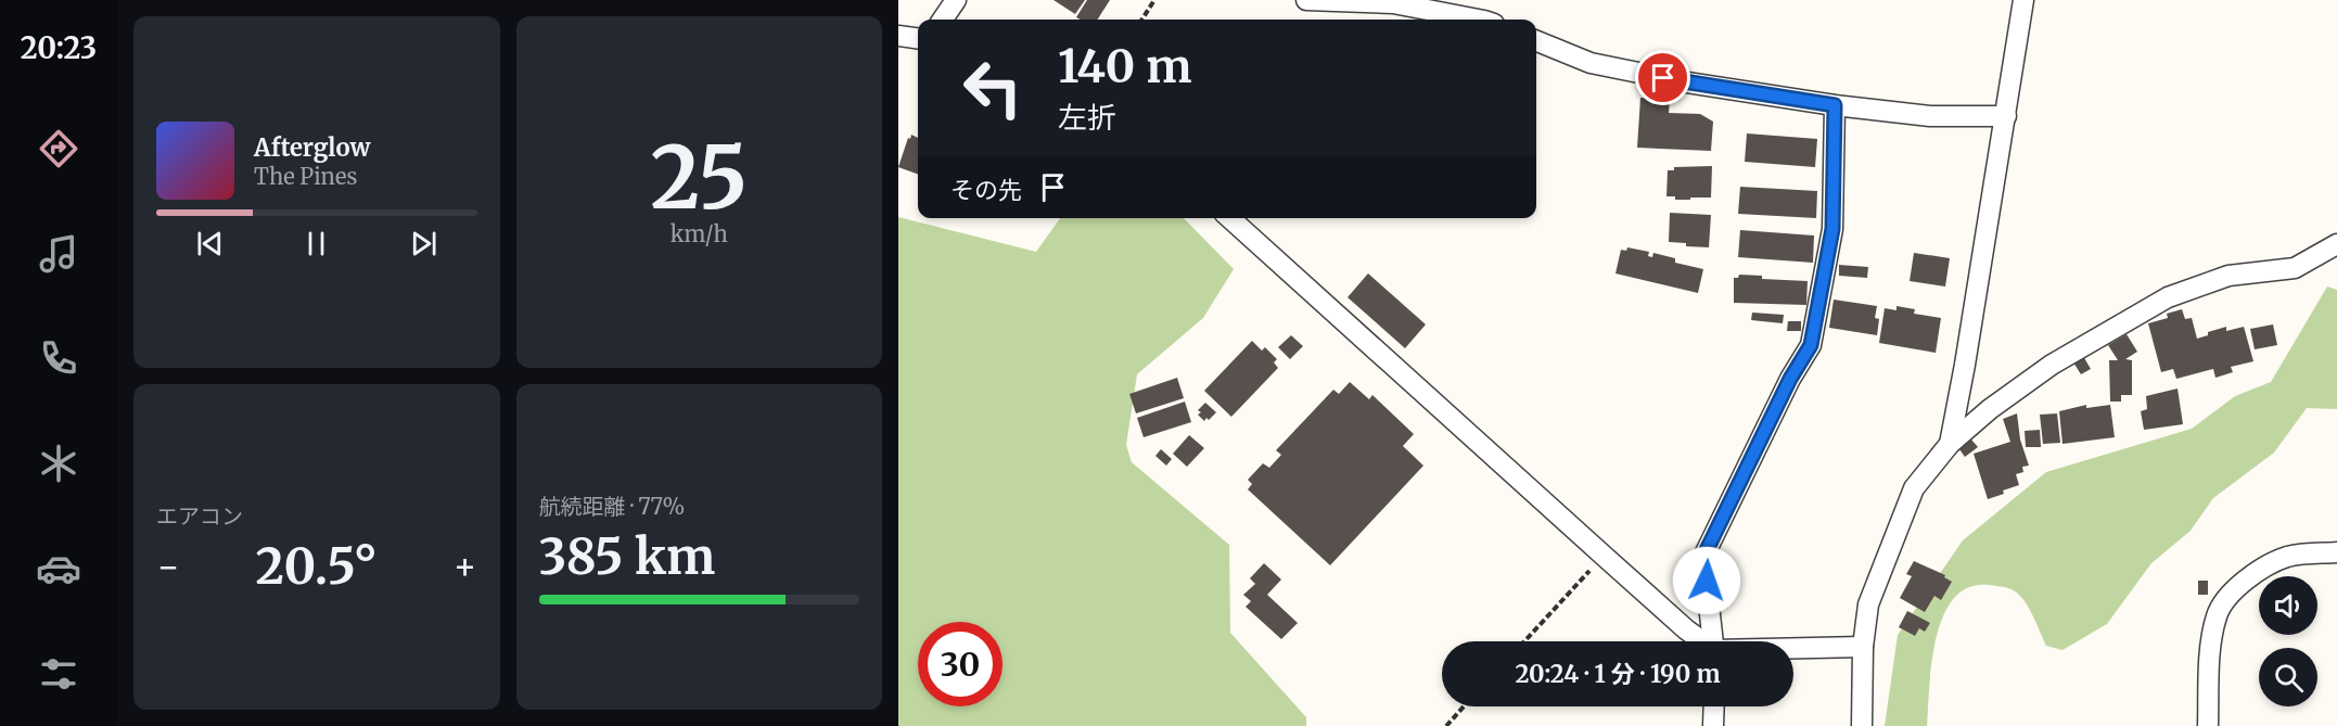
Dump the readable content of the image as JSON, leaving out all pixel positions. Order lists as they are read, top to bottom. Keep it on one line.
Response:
{"page":{"tabs":"20:23","tile":[["25","km/h"],"エアコン",["航続距離 · 77%","385 km"]],"turn":["140 m","左折"],"song":["Afterglow","The Pines"],"then":"その先","heat":["−","20.5°","+"],"limit":"30","trip":"20:24 · 1 分 · 190 m"}}
